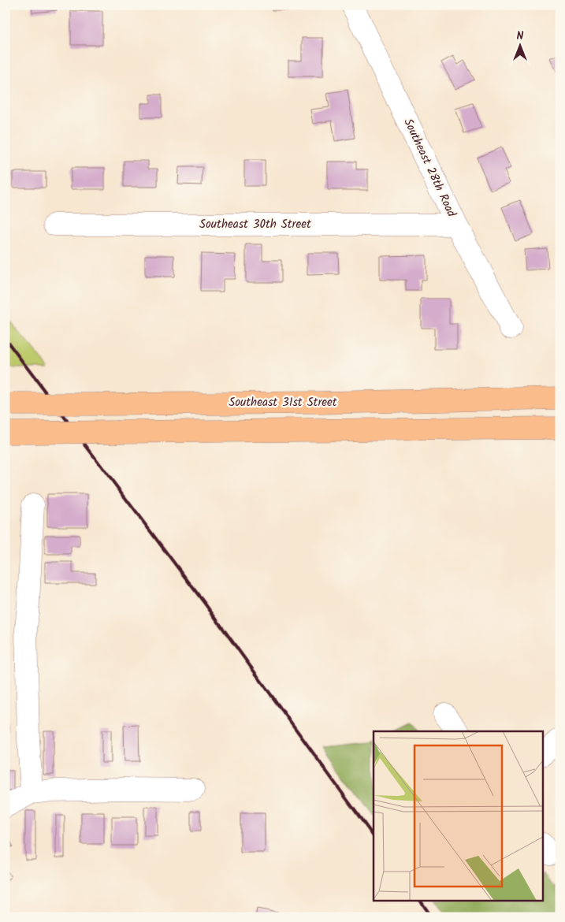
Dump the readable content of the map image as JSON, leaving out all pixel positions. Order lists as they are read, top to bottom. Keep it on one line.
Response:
{"streets":{"main road":["Southeast 31st Street"],"street":["Southeast 28th Road","Southeast 30th Street"]},"crossings":[["Southeast 28th Road","Southeast 30th Street"]],"north":"top"}
